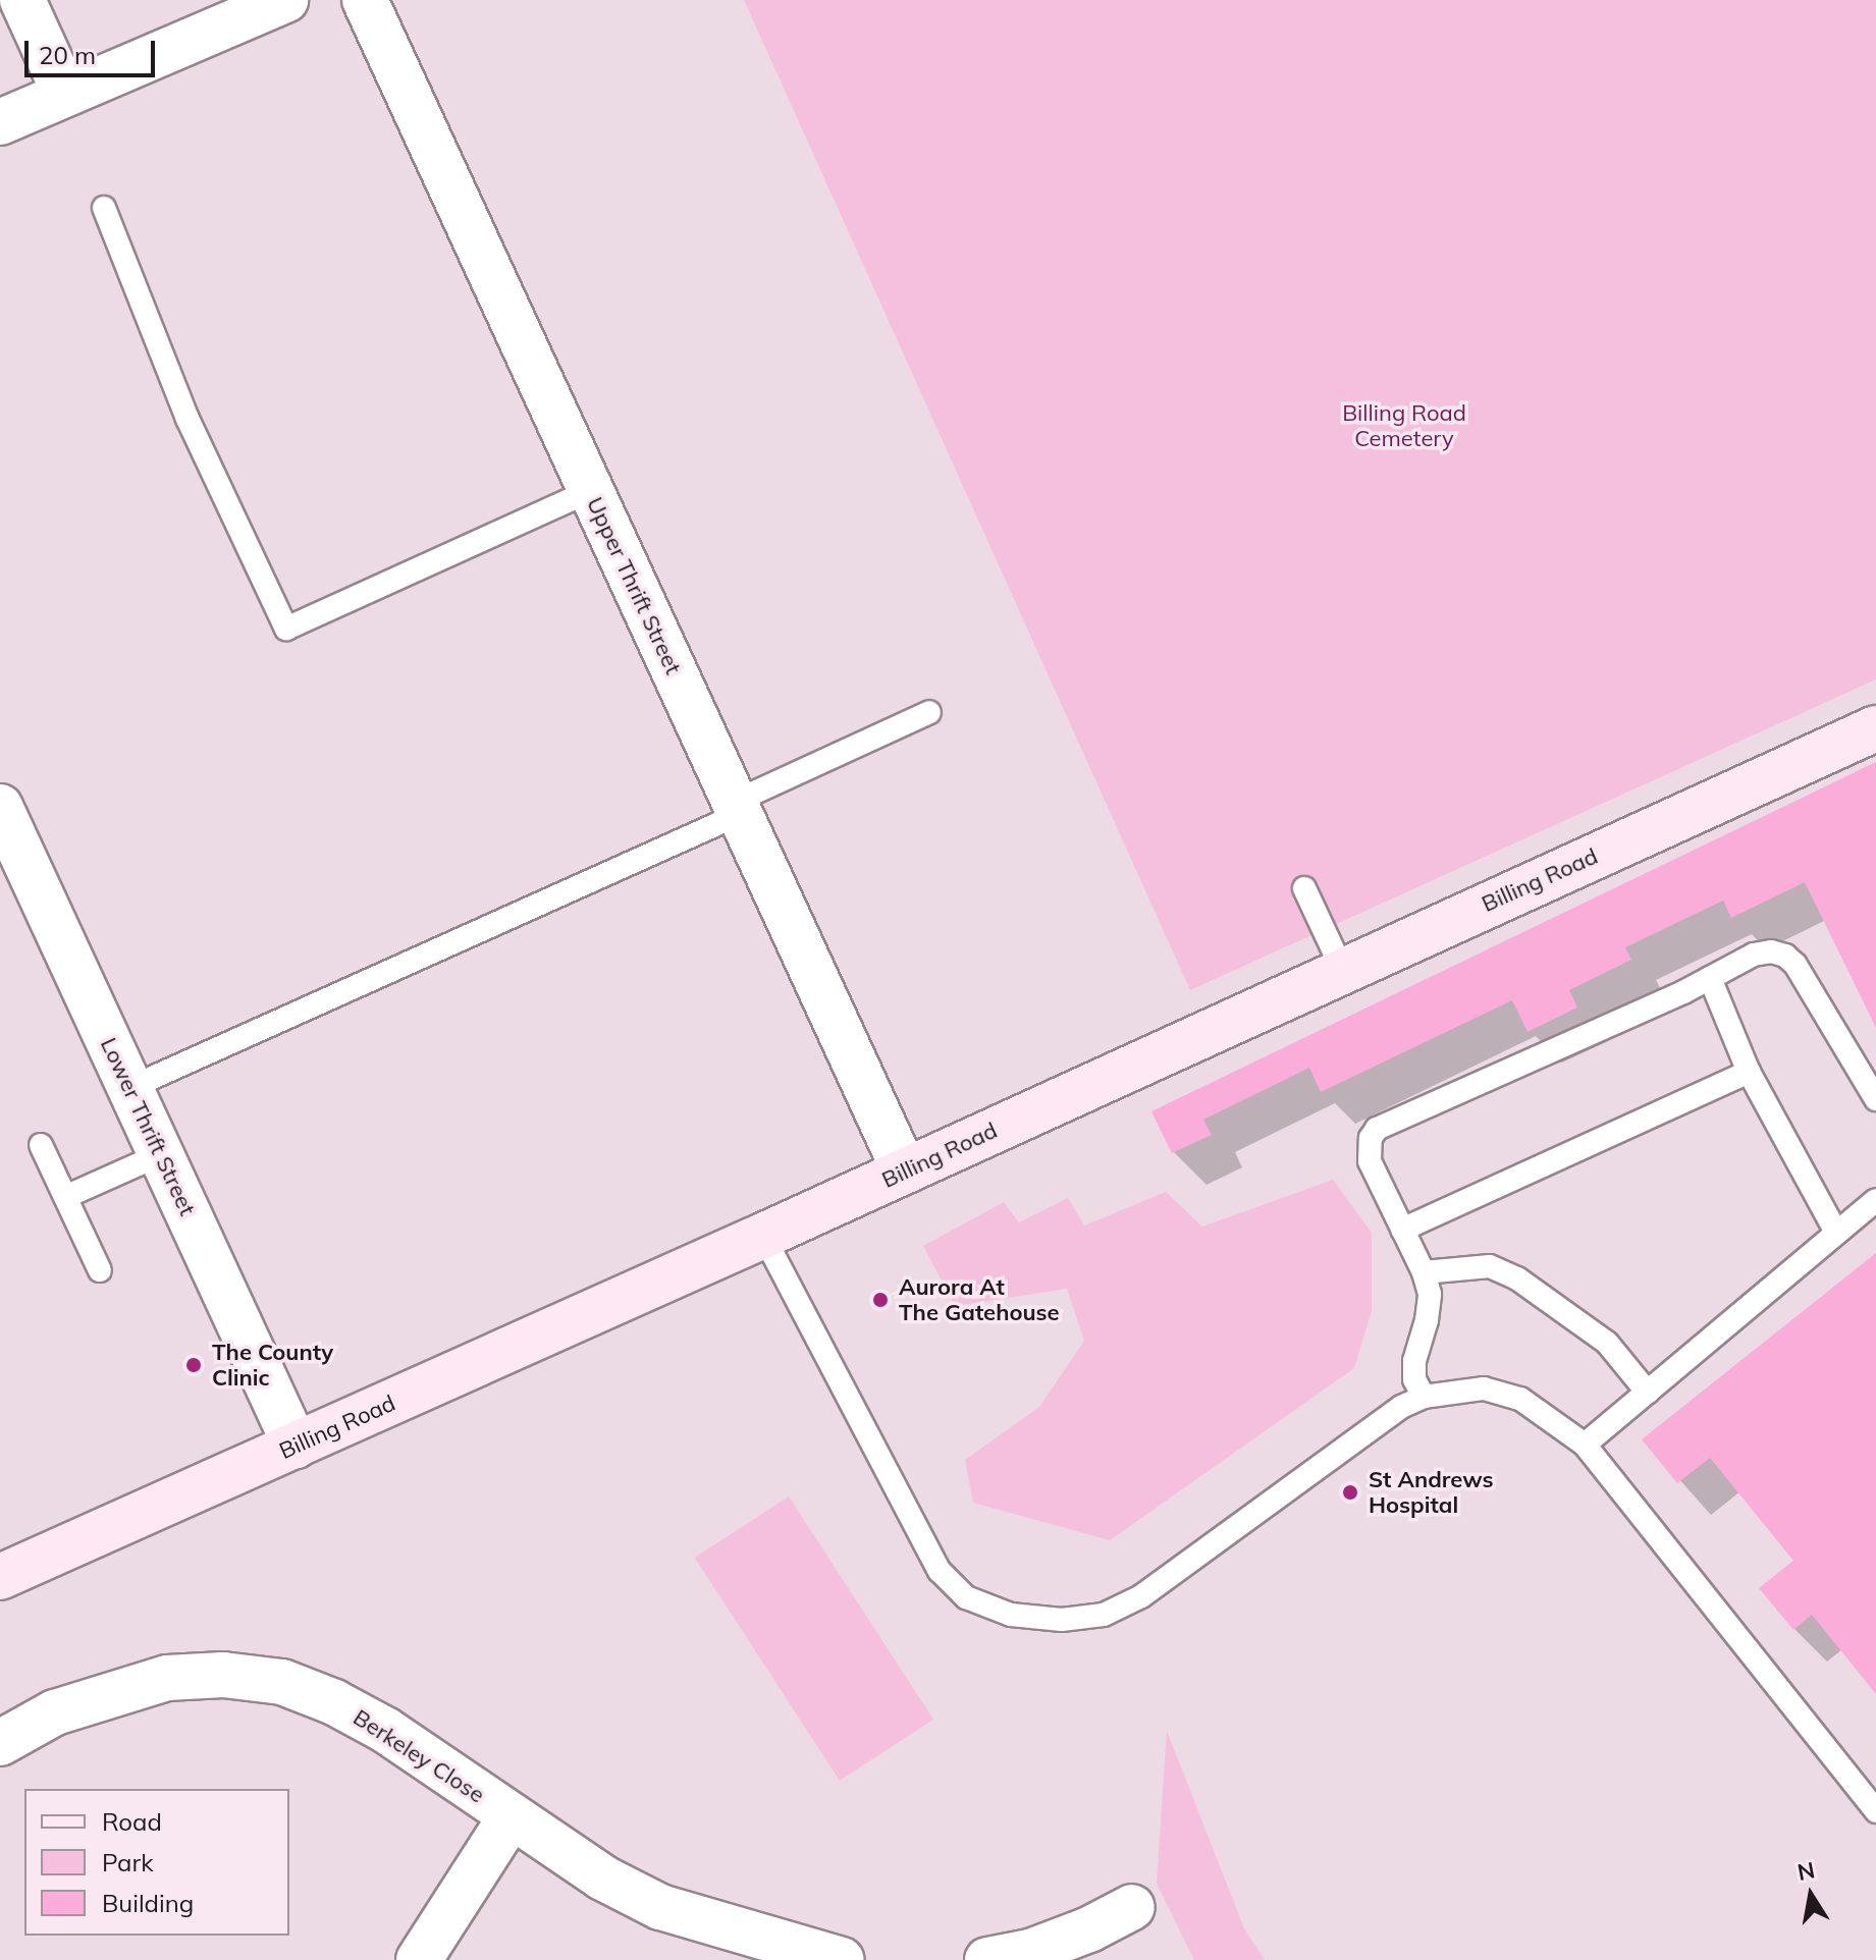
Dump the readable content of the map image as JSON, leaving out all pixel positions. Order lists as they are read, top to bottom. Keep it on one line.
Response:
{"streets":{"street":["Upper Thrift Street","Billing Road","Lower Thrift Street","Berkeley Close"]},"crossings":[["Upper Thrift Street","Billing Road"],["Billing Road","Lower Thrift Street"]],"parks":["Billing Road Cemetery"],"places":["Aurora At The Gatehouse","The County Clinic","St Andrews Hospital"],"legend":["Road","Park","Building"],"scale_bar":"20 m","north":"top"}
